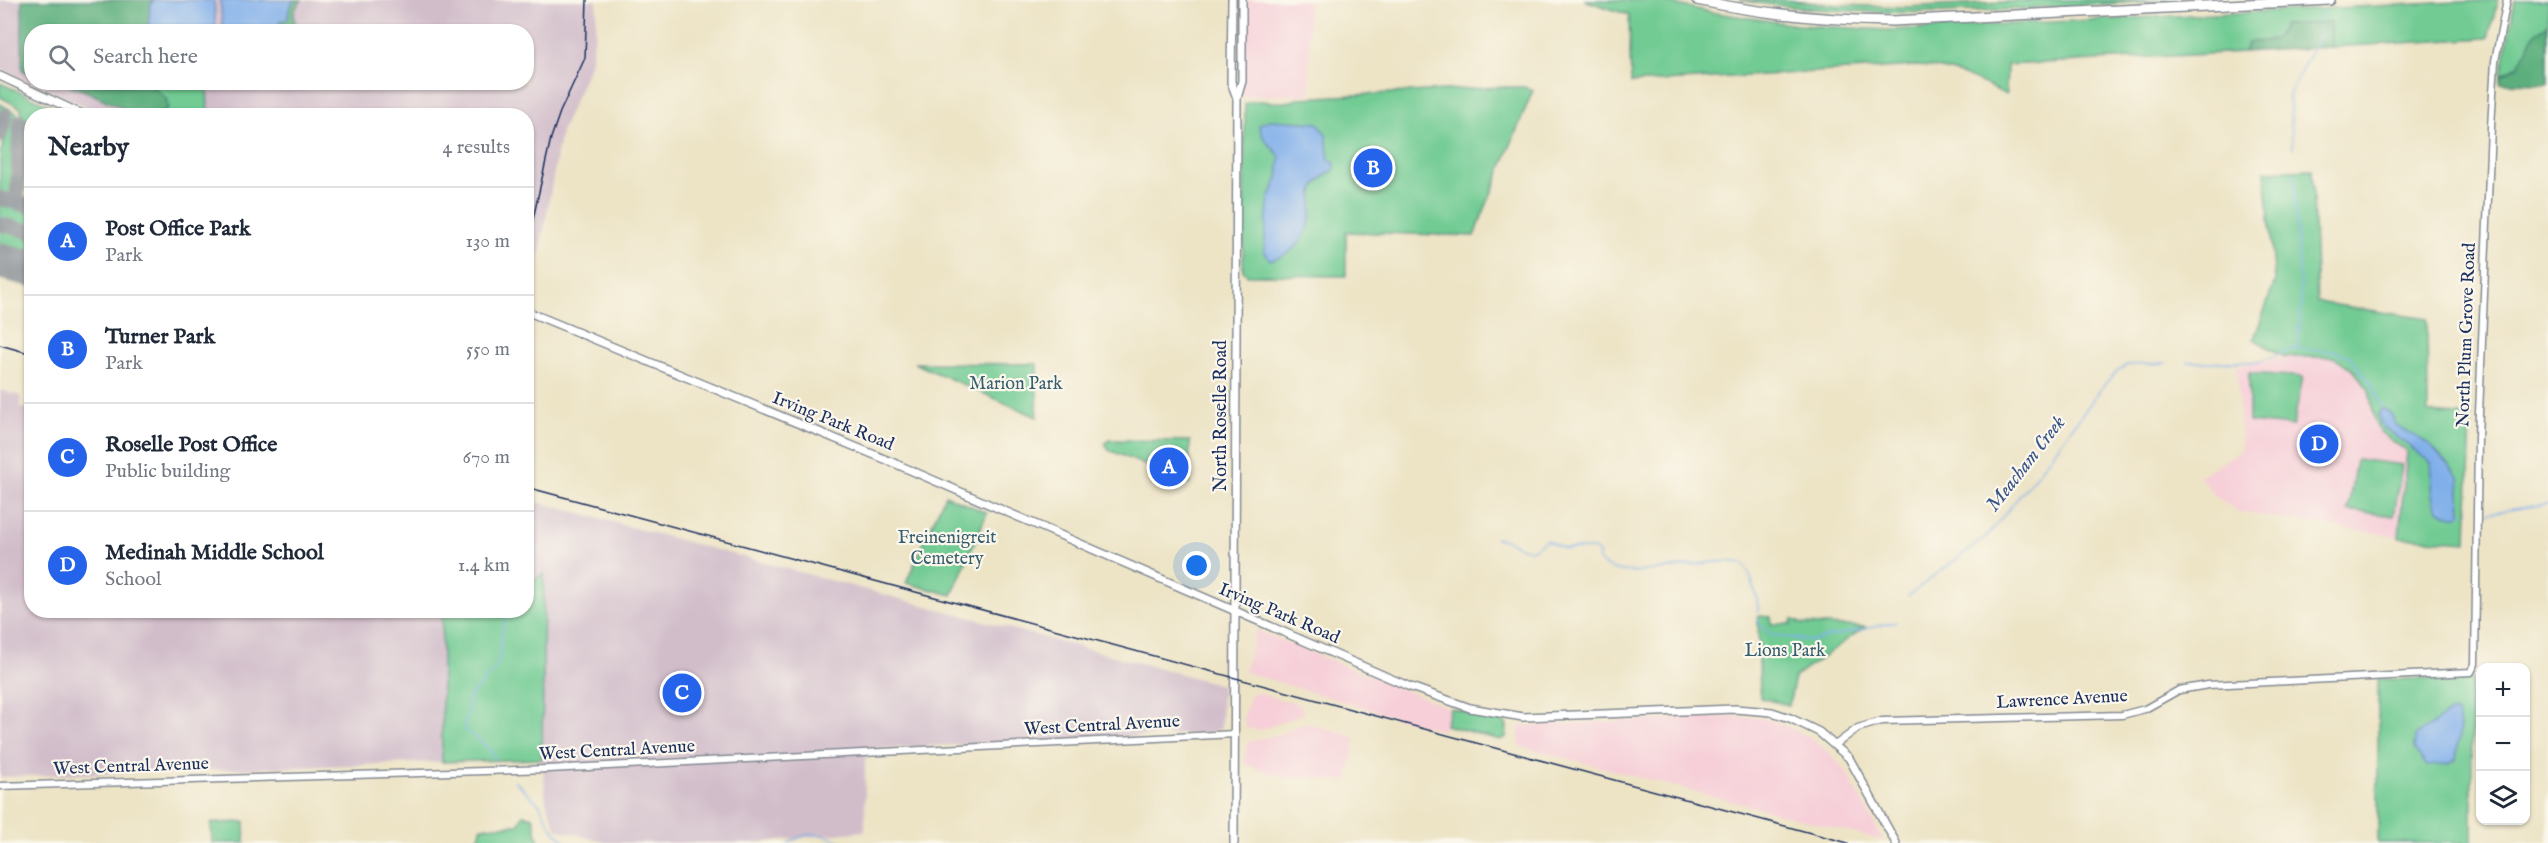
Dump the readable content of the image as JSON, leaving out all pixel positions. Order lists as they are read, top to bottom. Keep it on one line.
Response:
{"streets":{"main road":["North Roselle Road","Irving Park Road"],"street":["North Plum Grove Road","Lawrence Avenue","West Central Avenue"]},"crossings":[["North Plum Grove Road","Lawrence Avenue"],["North Roselle Road","Irving Park Road"],["North Roselle Road","West Central Avenue"],["Irving Park Road","Lawrence Avenue"]],"water":["Meacham Creek"],"parks":["Marion Park","Freinenigreit Cemetery","Lions Park"],"page":{"search":"Search here","heading":["Nearby","4 results"],"pins":["B","D","A","C"],"list":[{"mark":"A","name":"Post Office Park","note":"Park","value":"130 m"},{"mark":"B","name":"Turner Park","note":"Park","value":"550 m"},{"mark":"C","name":"Roselle Post Office","note":"Public building","value":"670 m"},{"mark":"D","name":"Medinah Middle School","note":"School","value":"1.4 km"}],"map_buttons":["+","−"]}}
